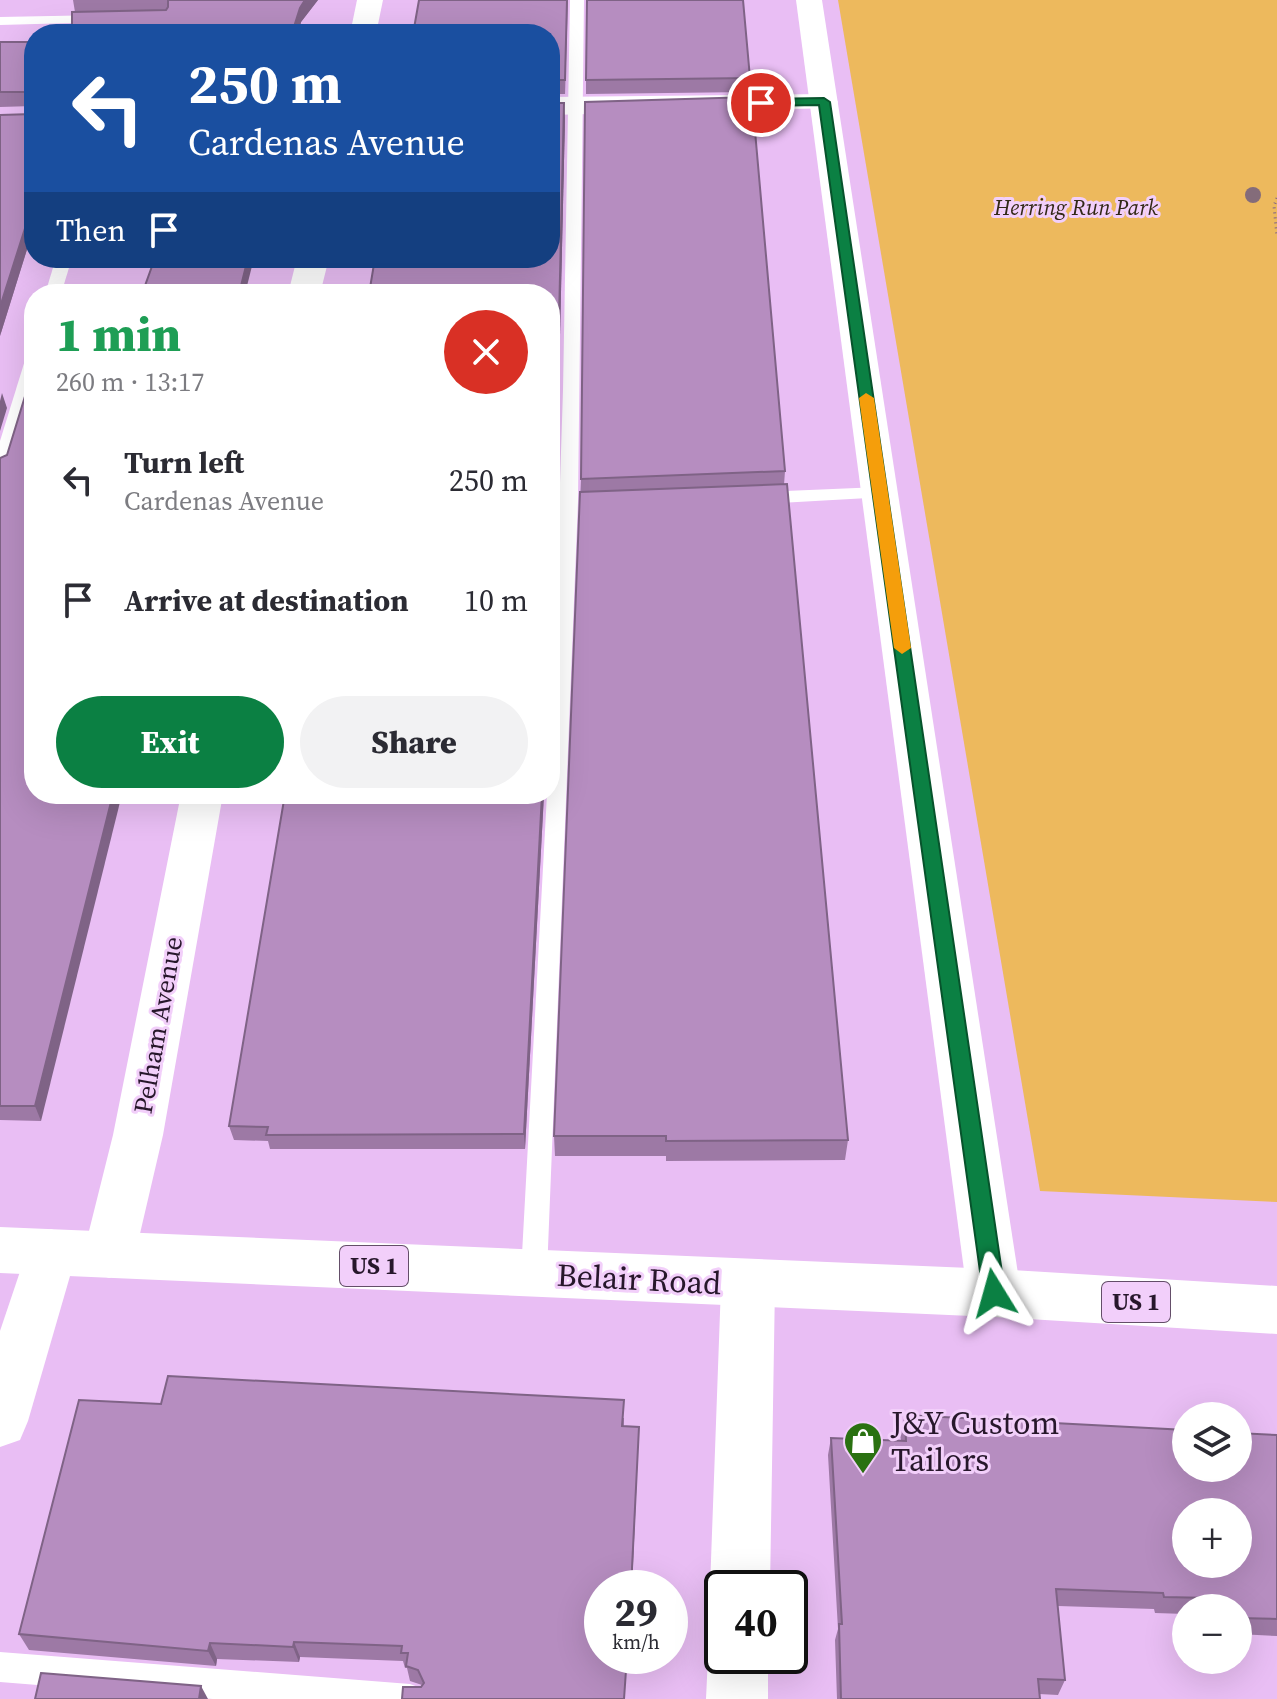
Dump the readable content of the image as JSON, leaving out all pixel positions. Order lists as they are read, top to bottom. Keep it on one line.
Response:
{"streets":{"street":["Pelham Avenue","US 1","Belair Road"]},"crossings":[["Pelham Avenue","Belair Road"]],"parks":["Herring Run Park"],"places":{"shop":["J&Y Custom Tailors"]},"page":{"turn":["250 m","Cardenas Avenue"],"then":"Then","heading":["1 min","260 m · 13:17"],"list":[{"name":"Turn left","note":"Cardenas Avenue","value":"250 m"},{"name":"Arrive at destination","value":"10 m"}],"buttons":["Exit","Share"],"map_buttons":["+","−"],"speed":"29 km/h","limit":"40"}}
